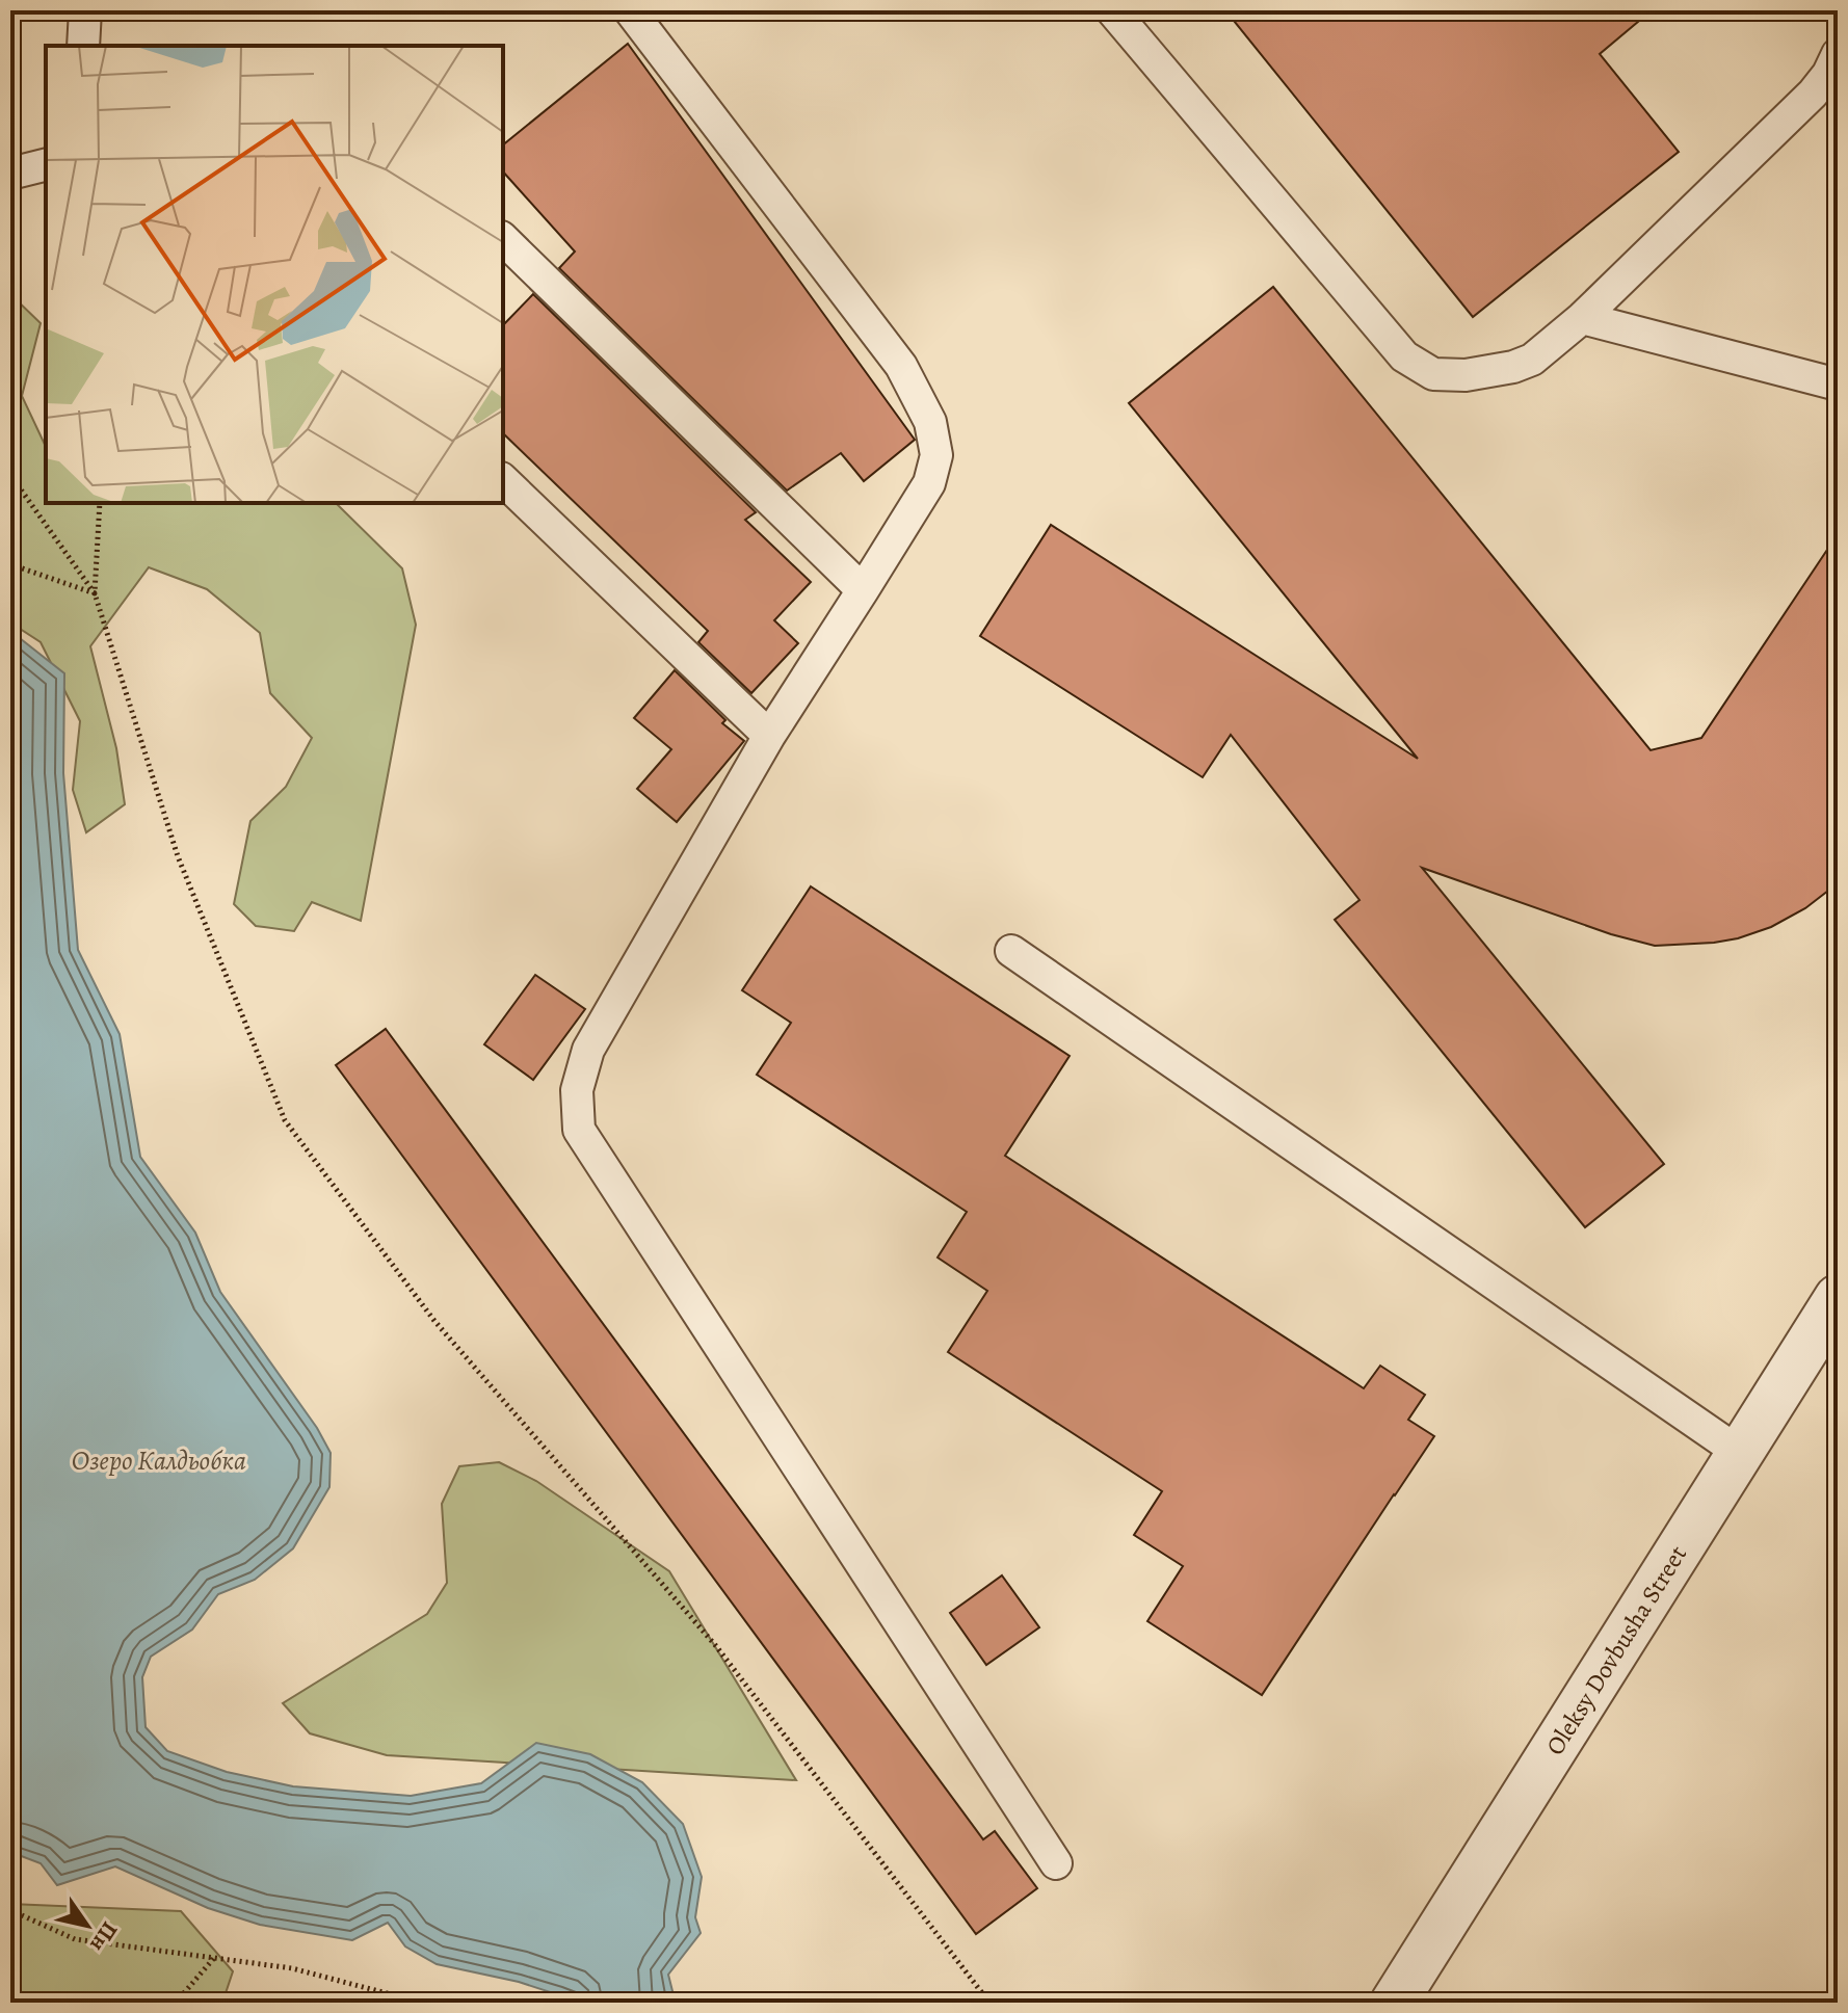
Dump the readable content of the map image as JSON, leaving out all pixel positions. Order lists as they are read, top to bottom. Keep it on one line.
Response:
{"streets":{"street":["Oleksy Dovbusha Street"]},"water":["Озеро Калдьобка"],"north":"bottom right"}
